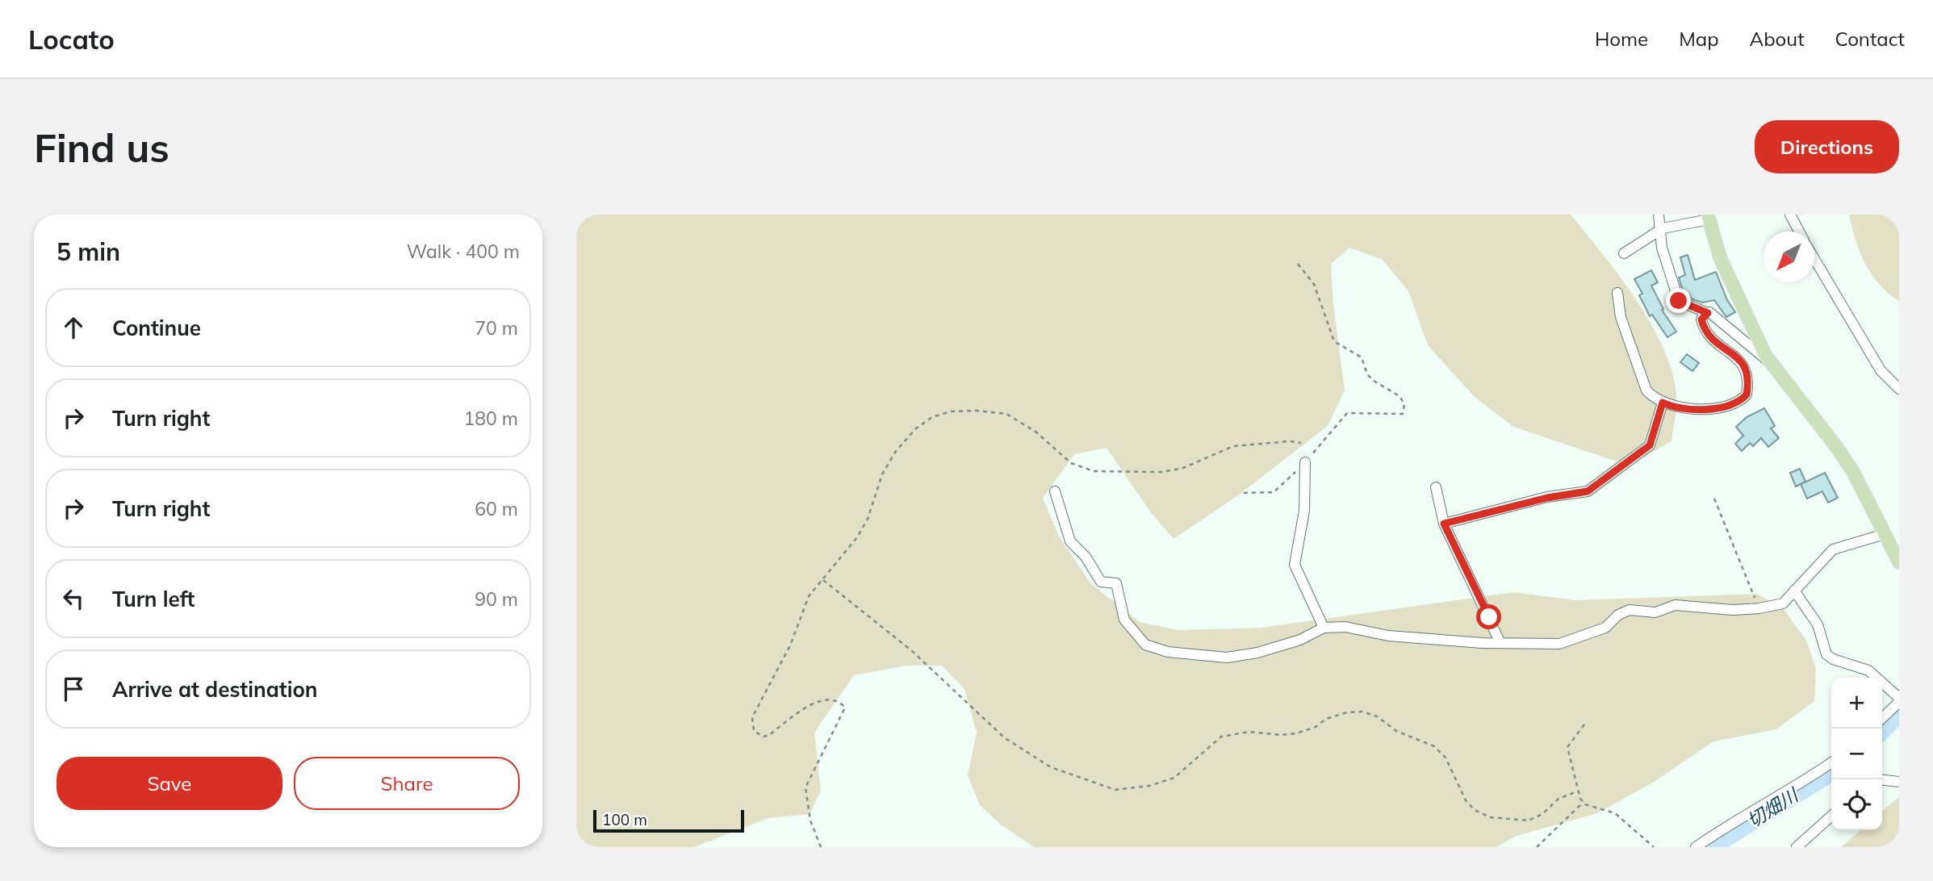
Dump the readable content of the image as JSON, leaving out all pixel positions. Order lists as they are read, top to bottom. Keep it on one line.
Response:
{"water":["切畑川"],"scale_bar":"100 m","north":"bottom left","page":{"header":"Locato","nav":["Home","Map","About","Contact"],"buttons":["Directions",["Save","Share"]],"title":"Find us","heading":["5 min","Walk · 400 m"],"list":[["Continue","70 m"],["Turn right","180 m"],["Turn right","60 m"],["Turn left","90 m"],"Arrive at destination"],"map_buttons":["+","−"],"scale":"100 m"}}
